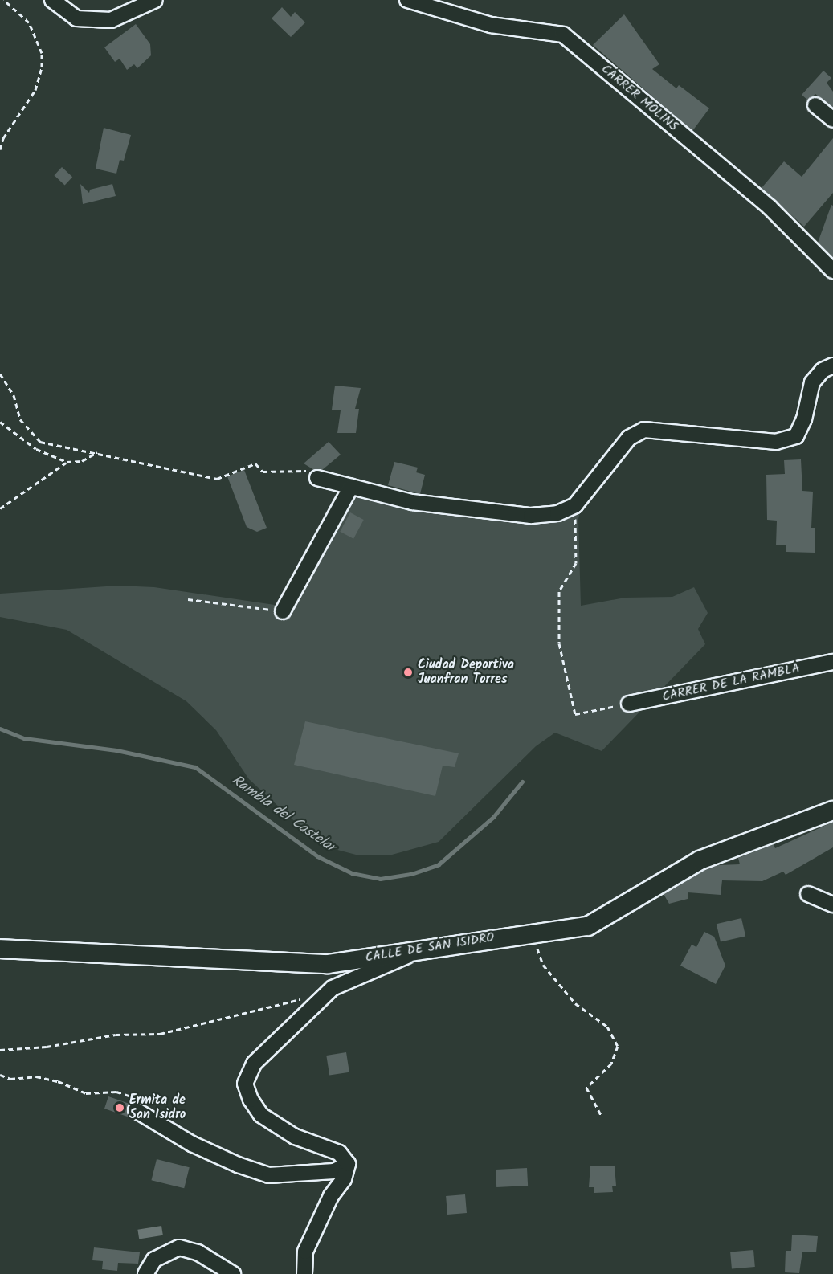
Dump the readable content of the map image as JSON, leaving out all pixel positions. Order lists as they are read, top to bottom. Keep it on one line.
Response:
{"streets":{"street":["CARRER MOLINS","CARRER DE LA RAMBLA","CALLE DE SAN ISIDRO"]},"water":["Rambla del Castelar"],"places":["Ciudad Deportiva Juanfran Torres","Ermita de San Isidro"]}
